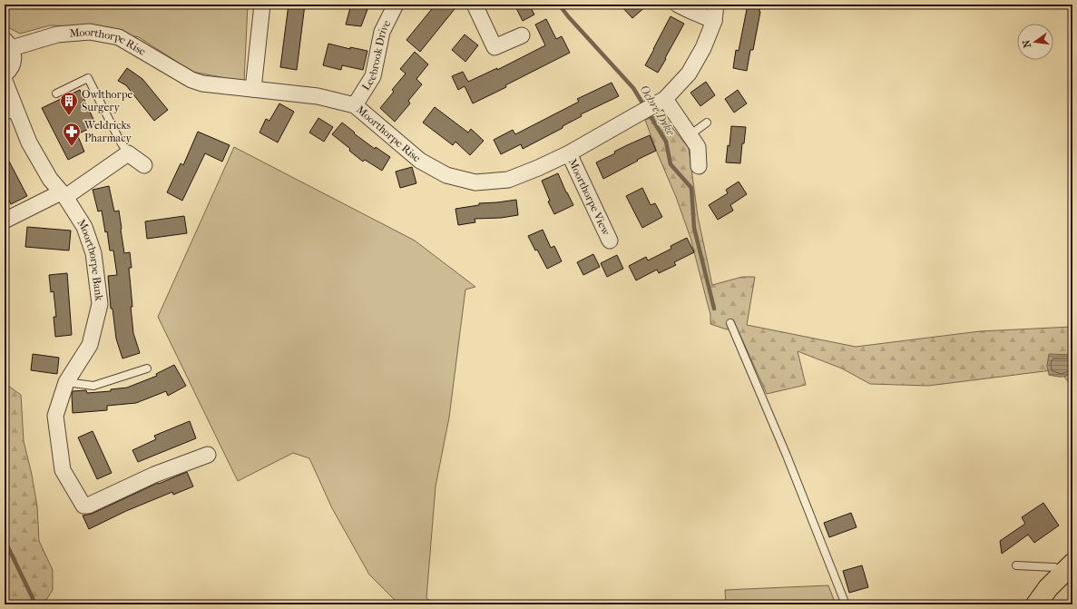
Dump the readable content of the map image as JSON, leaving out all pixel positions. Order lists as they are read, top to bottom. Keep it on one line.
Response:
{"streets":{"street":["Moorthorpe Rise","Leebrook Drive","Moorthorpe View","Moorthorpe Bank"]},"crossings":[["Moorthorpe Rise","Leebrook Drive"],["Moorthorpe Rise","Moorthorpe View"]],"water":["Ochre Dyke"],"places":{"building":["Owlthorpe Surgery"],"pharmacy":["Weldricks Pharmacy"]},"north":"left"}
